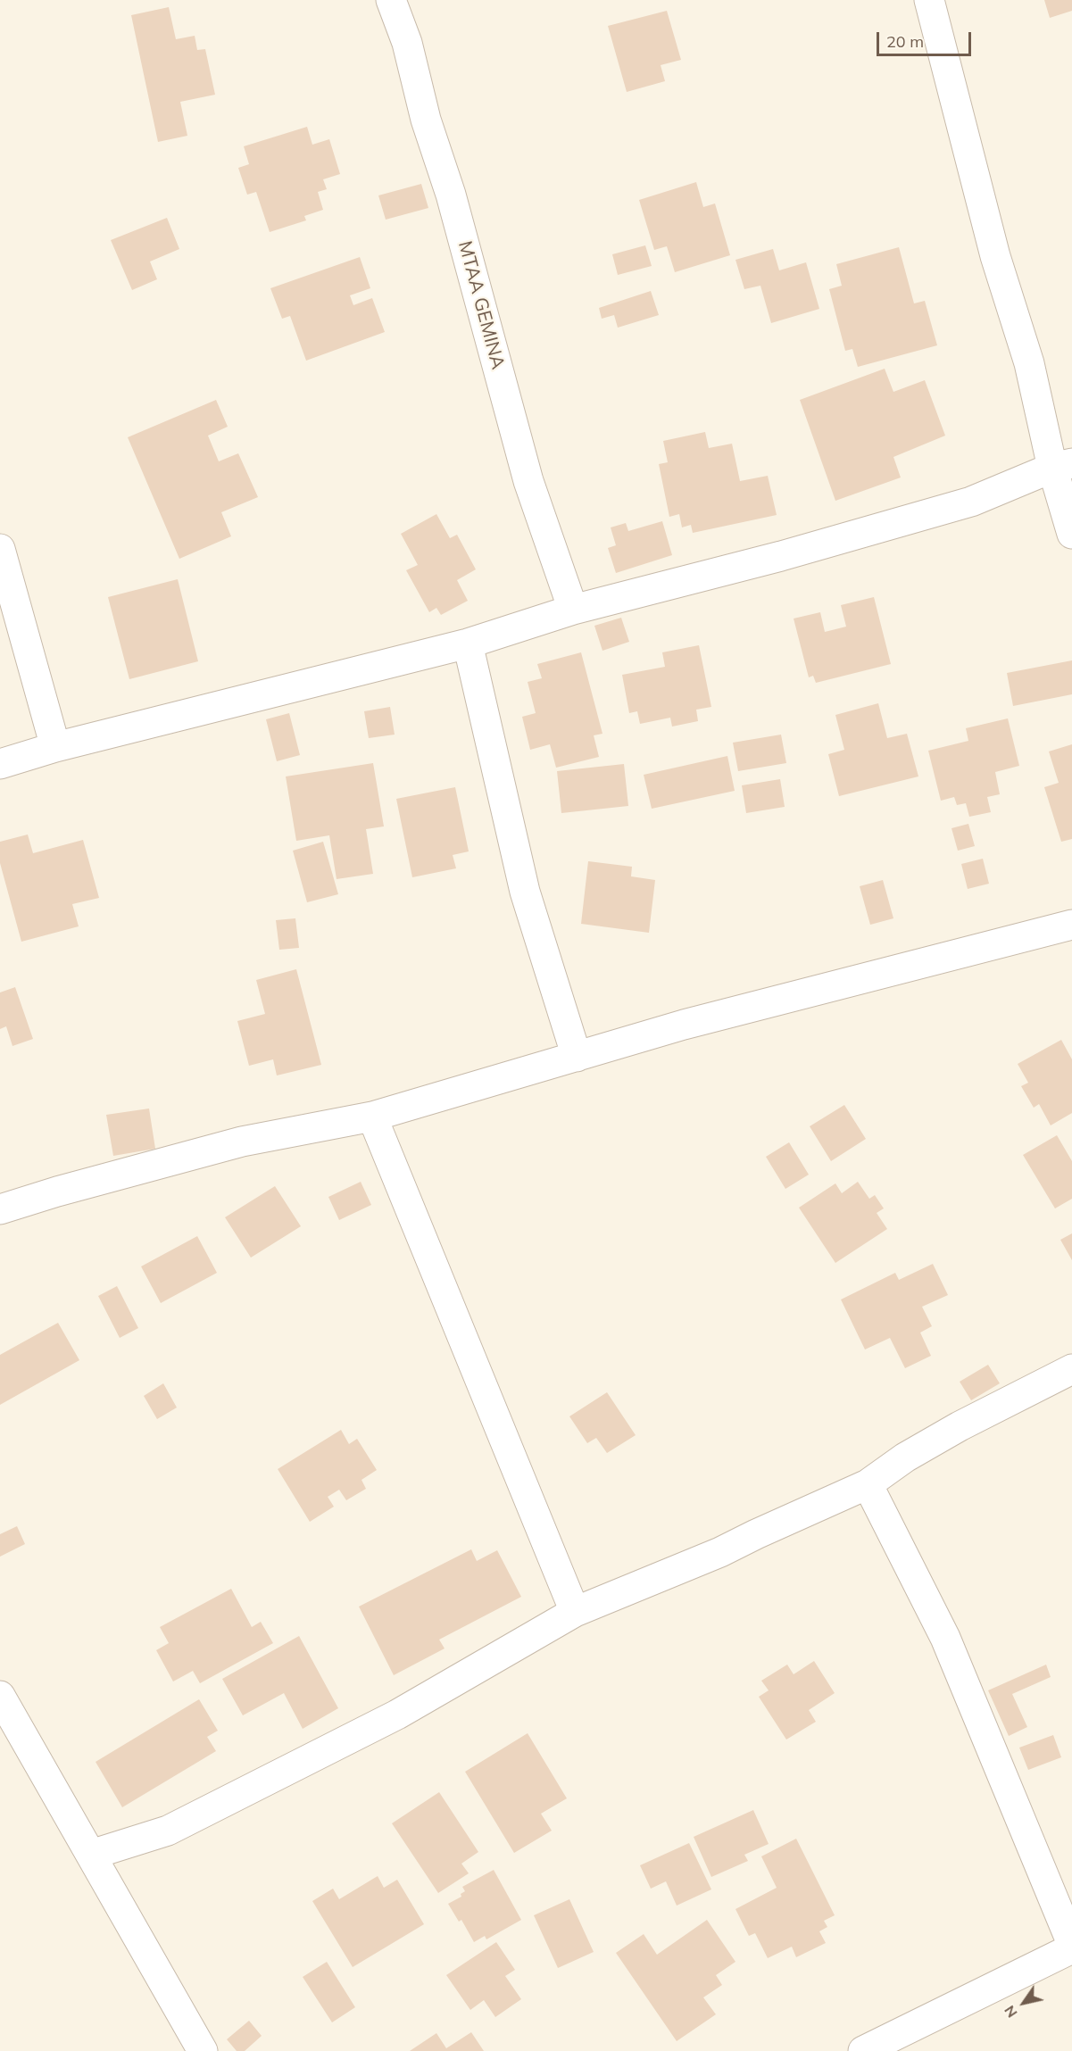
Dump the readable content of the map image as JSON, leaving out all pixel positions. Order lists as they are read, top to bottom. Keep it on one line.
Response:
{"streets":{"street":["MTAA GEMINA"]},"scale_bar":"20 m","north":"bottom left"}
